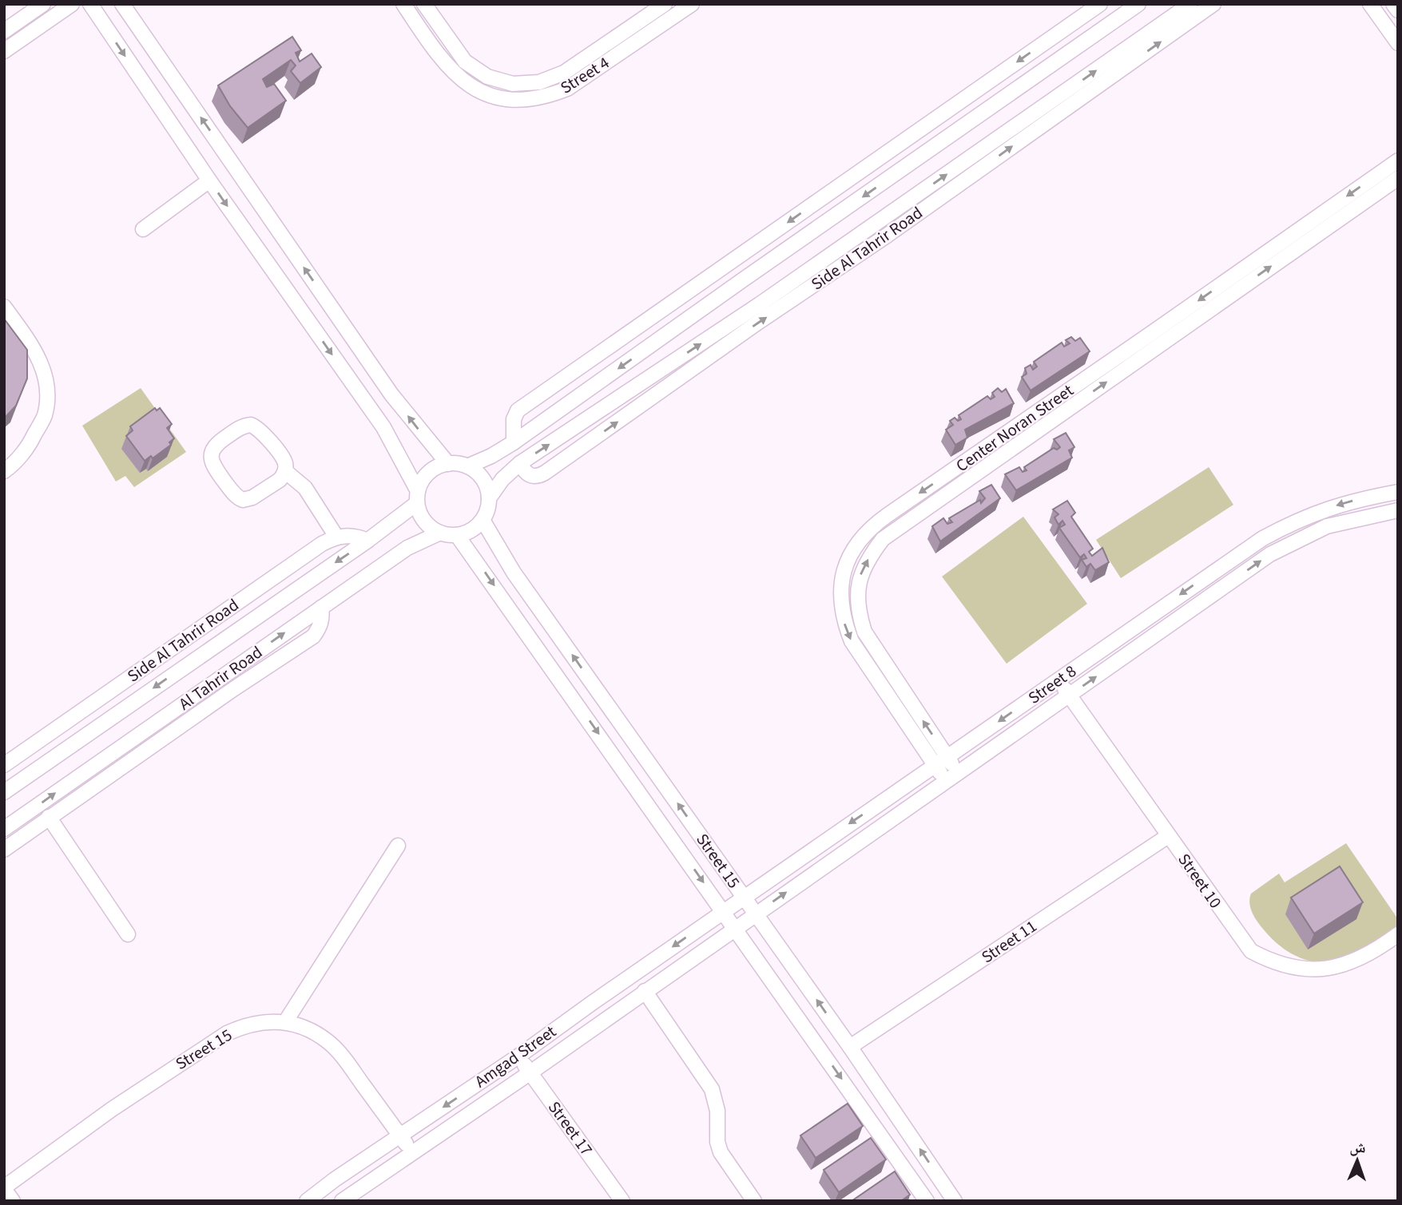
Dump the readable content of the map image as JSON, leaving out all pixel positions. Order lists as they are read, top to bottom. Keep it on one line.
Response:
{"streets":{"street":["Street 4","Side Al Tahrir Road","Center Noran Street","Al Tahrir Road","Street 8","Street 15","Street 10","Street 11","Amgad Street","Street 17"]},"crossings":[["Center Noran Street","Street 8"],["Al Tahrir Road","Street 15"],["Street 8","Street 15"],["Street 8","Street 10"],["Street 8","Amgad Street"],["Street 15","Street 11"],["Street 15","Amgad Street"],["Street 10","Street 11"],["Amgad Street","Street 17"]],"north":"top"}
